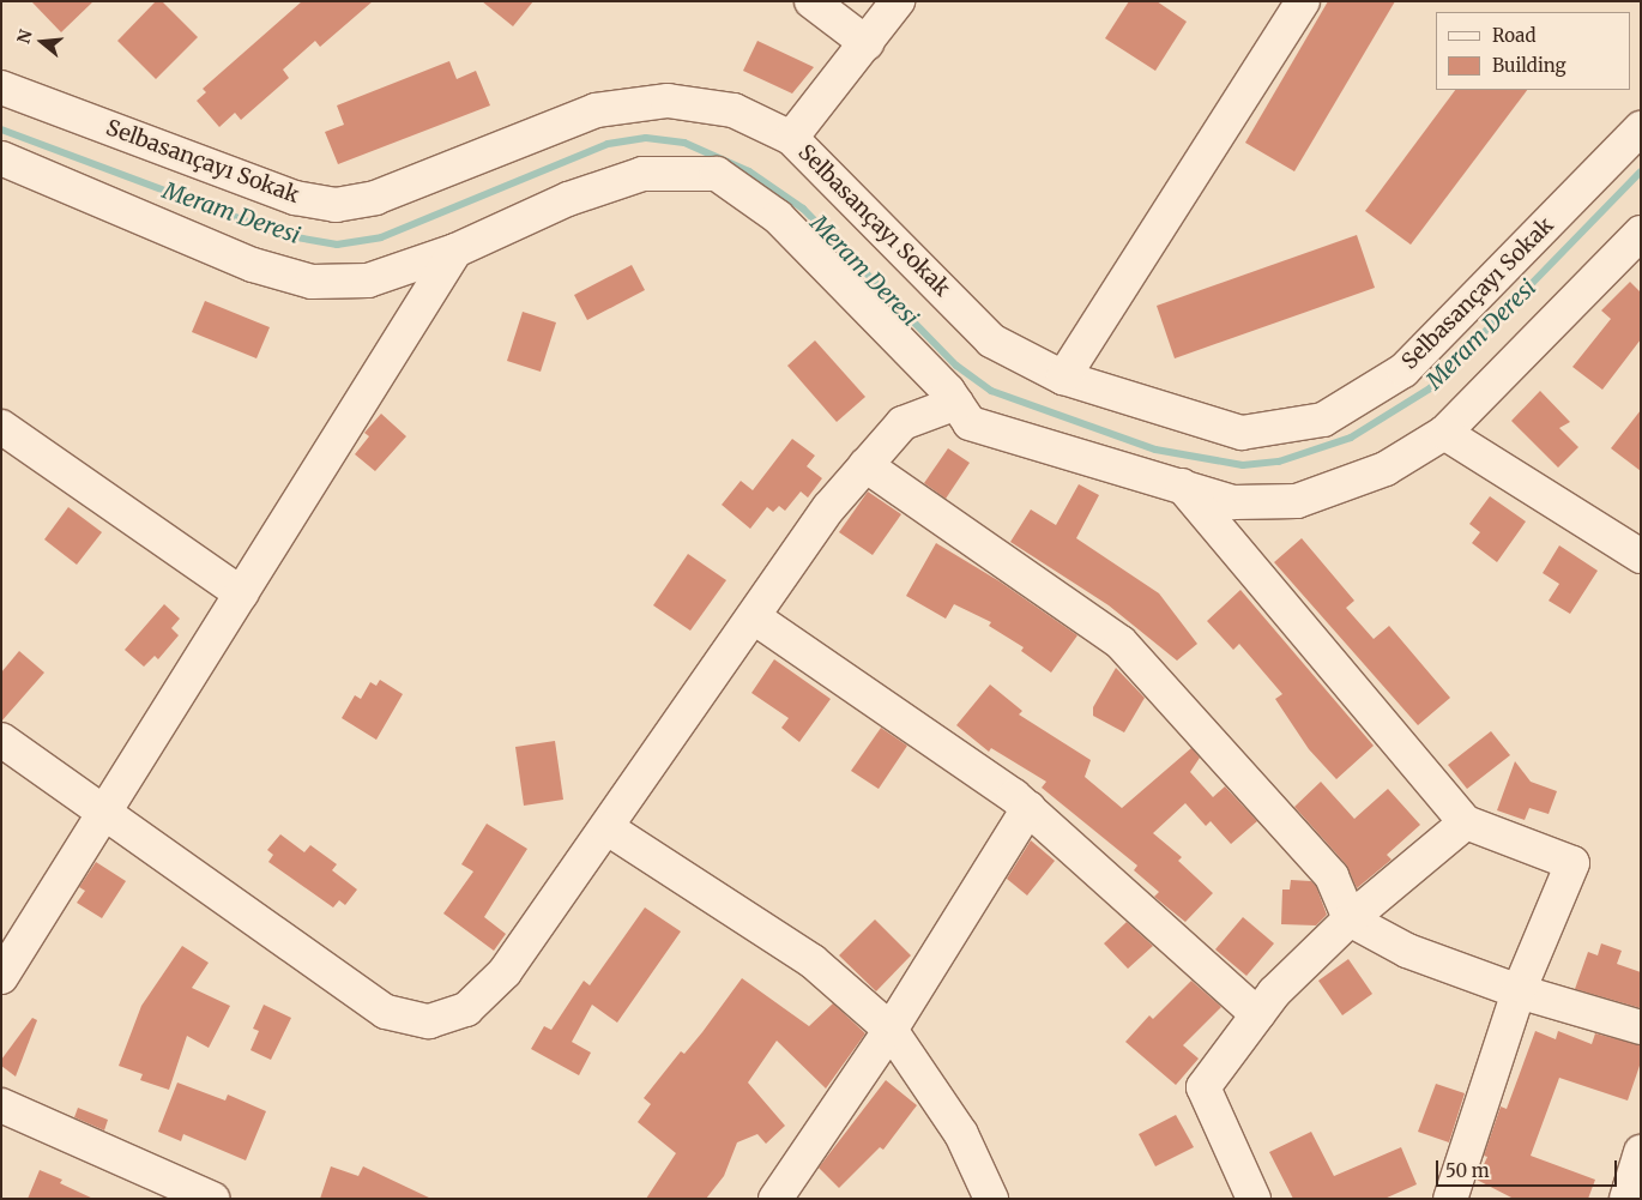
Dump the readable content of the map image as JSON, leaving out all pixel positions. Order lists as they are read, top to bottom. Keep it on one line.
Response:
{"streets":{"street":["Selbasançayı Sokak"]},"water":["Meram Deresi"],"legend":["Road","Building"],"scale_bar":"50 m","north":"left"}
